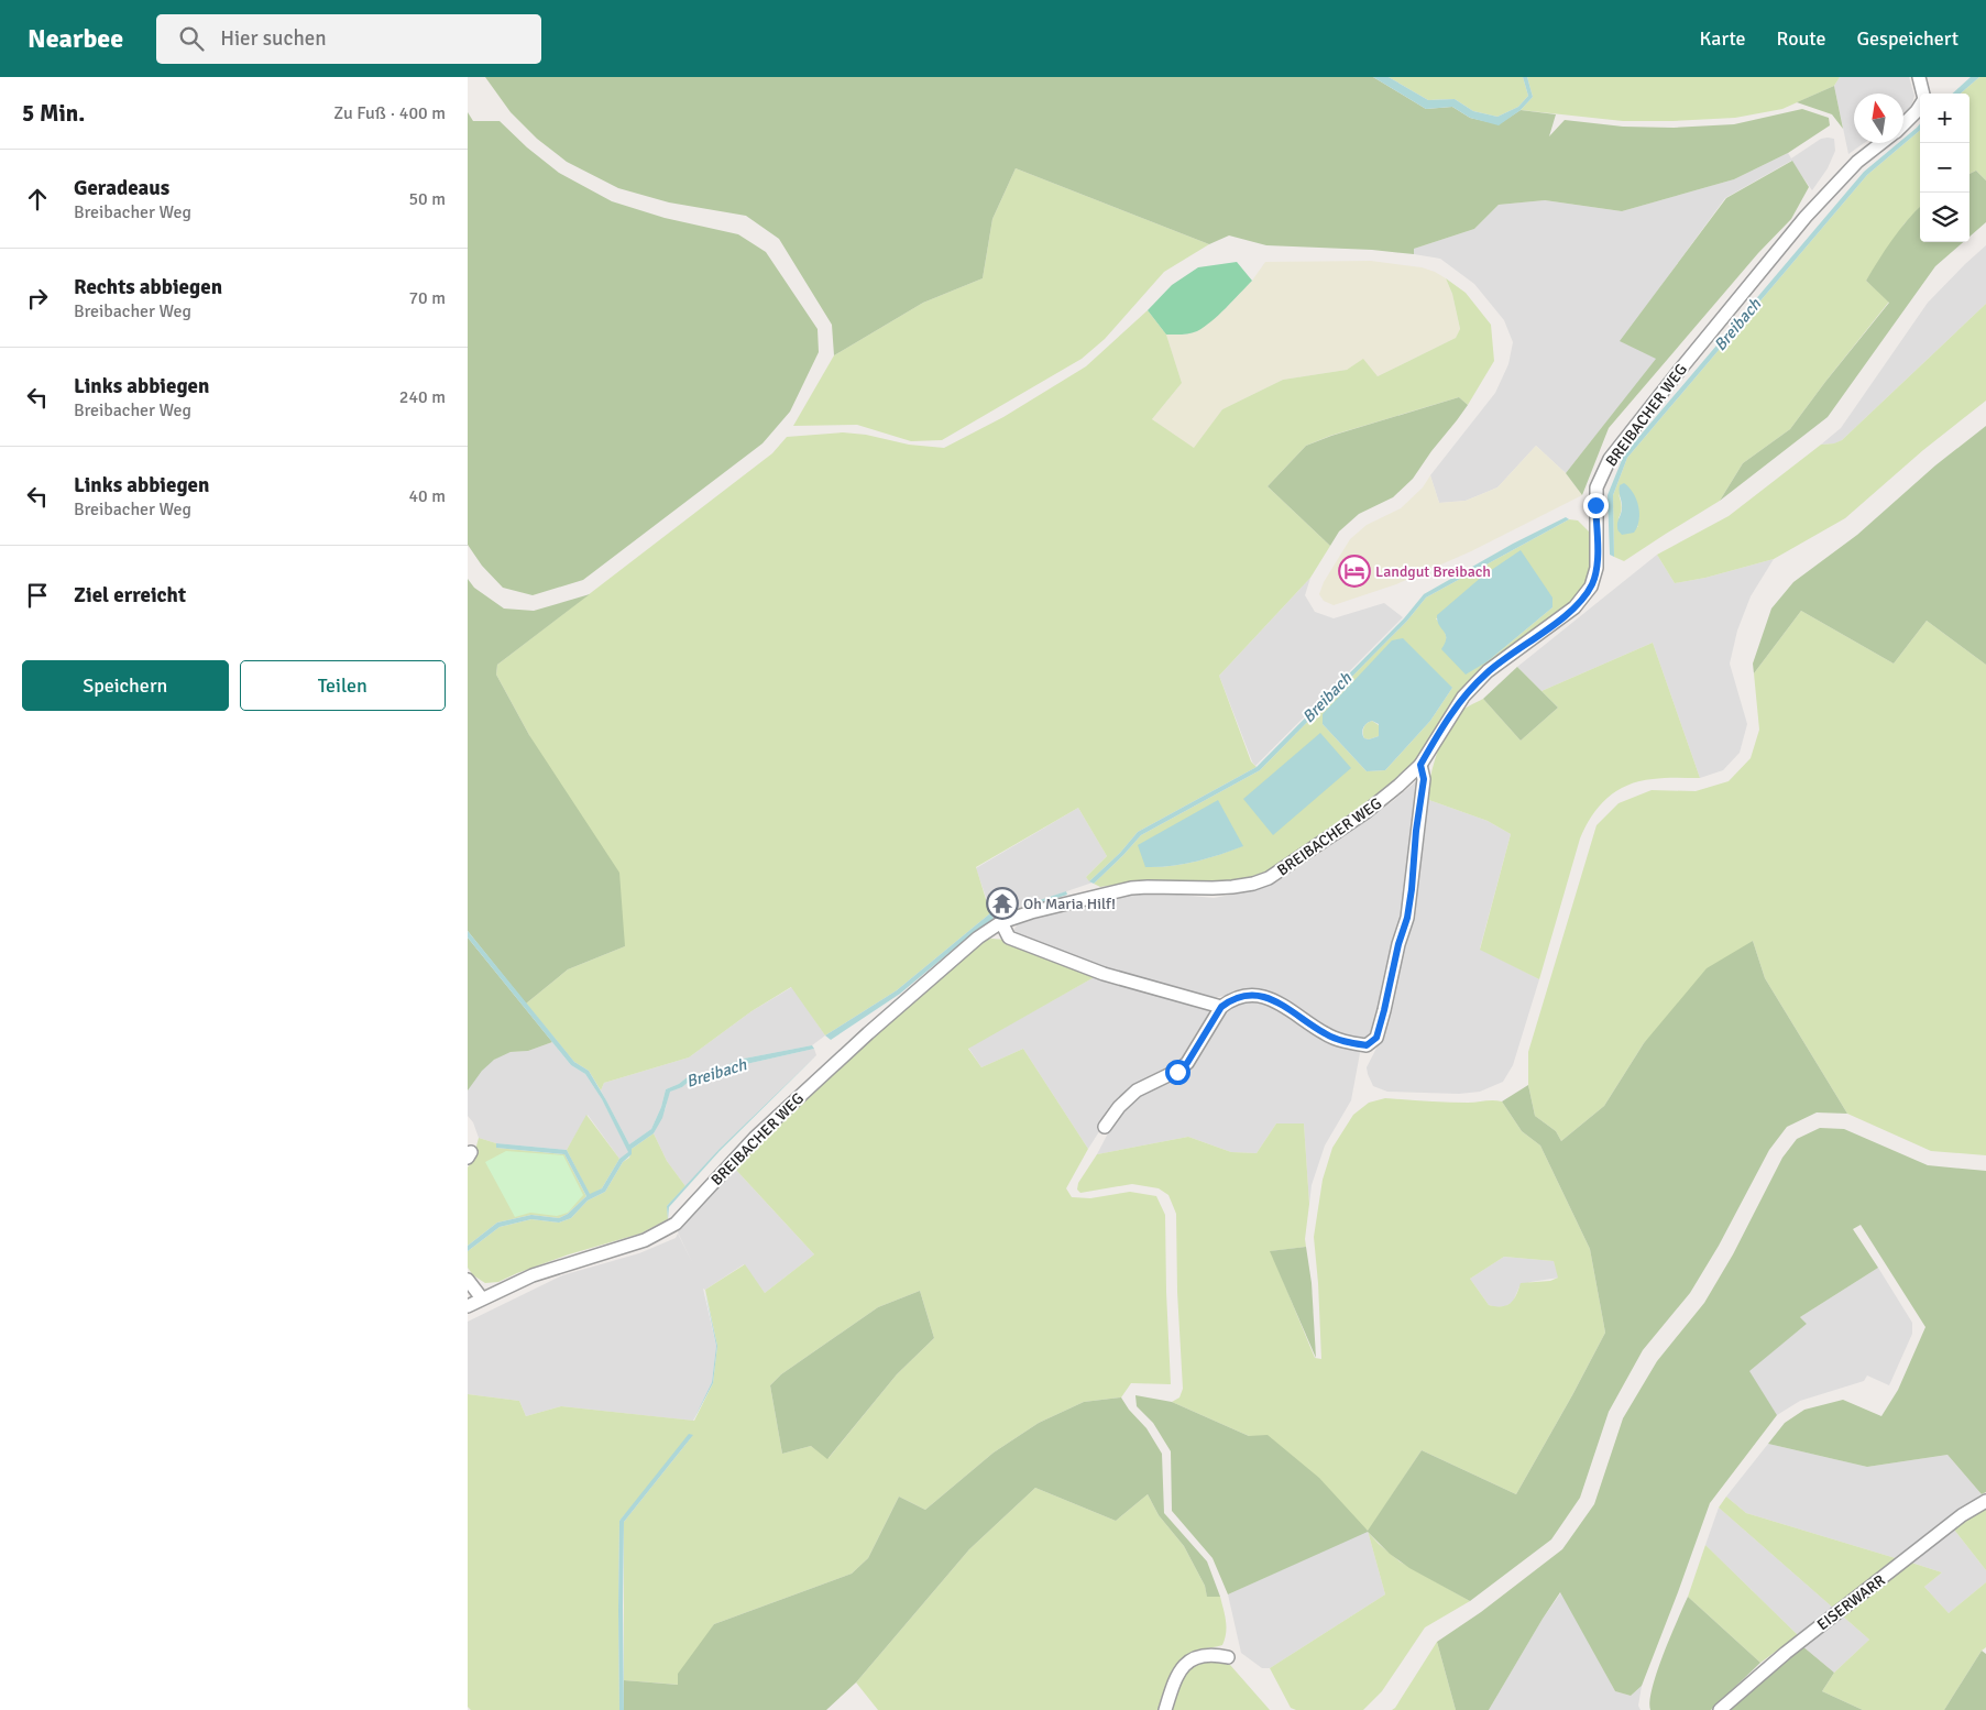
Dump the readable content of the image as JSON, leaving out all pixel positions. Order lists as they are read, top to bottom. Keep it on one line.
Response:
{"streets":{"street":["BREIBACHER WEG","EISERWARR"]},"water":["Breibach"],"places":{"hotel":["Landgut Breibach"],"temple":["Oh Maria Hilf!"]},"north":"top","page":{"header":"Nearbee","search":"Hier suchen","nav":["Karte","Route","Gespeichert"],"heading":["5 Min.","Zu Fuß · 400 m"],"map_buttons":["+","−"],"list":[["Geradeaus","Breibacher Weg","50 m"],["Rechts abbiegen","Breibacher Weg","70 m"],["Links abbiegen","Breibacher Weg","240 m"],["Links abbiegen","Breibacher Weg","40 m"],"Ziel erreicht"],"buttons":["Speichern","Teilen"]}}
